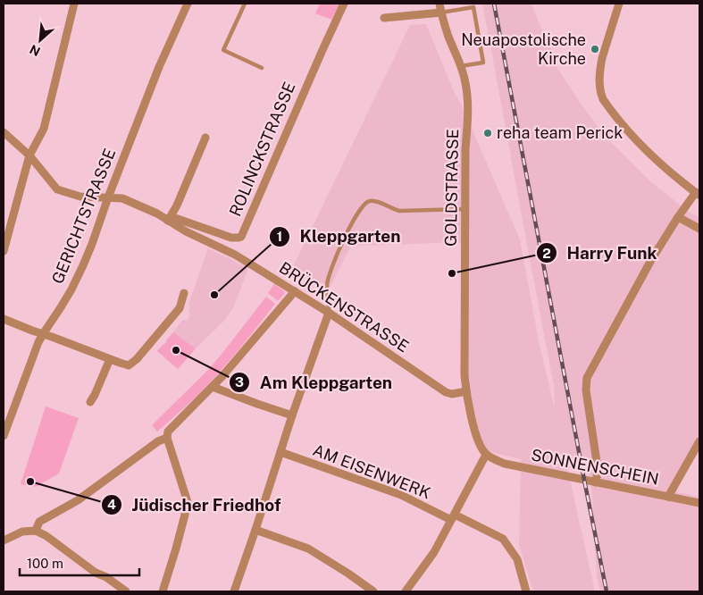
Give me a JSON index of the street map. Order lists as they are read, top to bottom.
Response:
{
  "streets": {
    "street": [
      "ROLINCKSTRASSE",
      "GOLDSTRASSE",
      "GERICHTSTRASSE",
      "BRÜCKENSTRASSE",
      "SONNENSCHEIN",
      "AM EISENWERK"
    ]
  },
  "crossings": [
    ["ROLINCKSTRASSE", "BRÜCKENSTRASSE"],
    ["GOLDSTRASSE", "BRÜCKENSTRASSE"],
    ["GOLDSTRASSE", "SONNENSCHEIN"],
    ["GERICHTSTRASSE", "BRÜCKENSTRASSE"]
  ],
  "places": [
    "Neuapostolische Kirche",
    "reha team Perick",
    "Harry Funk",
    "Kleppgarten",
    "Am Kleppgarten",
    "Jüdischer Friedhof"
  ],
  "scale_bar": "100 m",
  "north": "bottom left"
}
